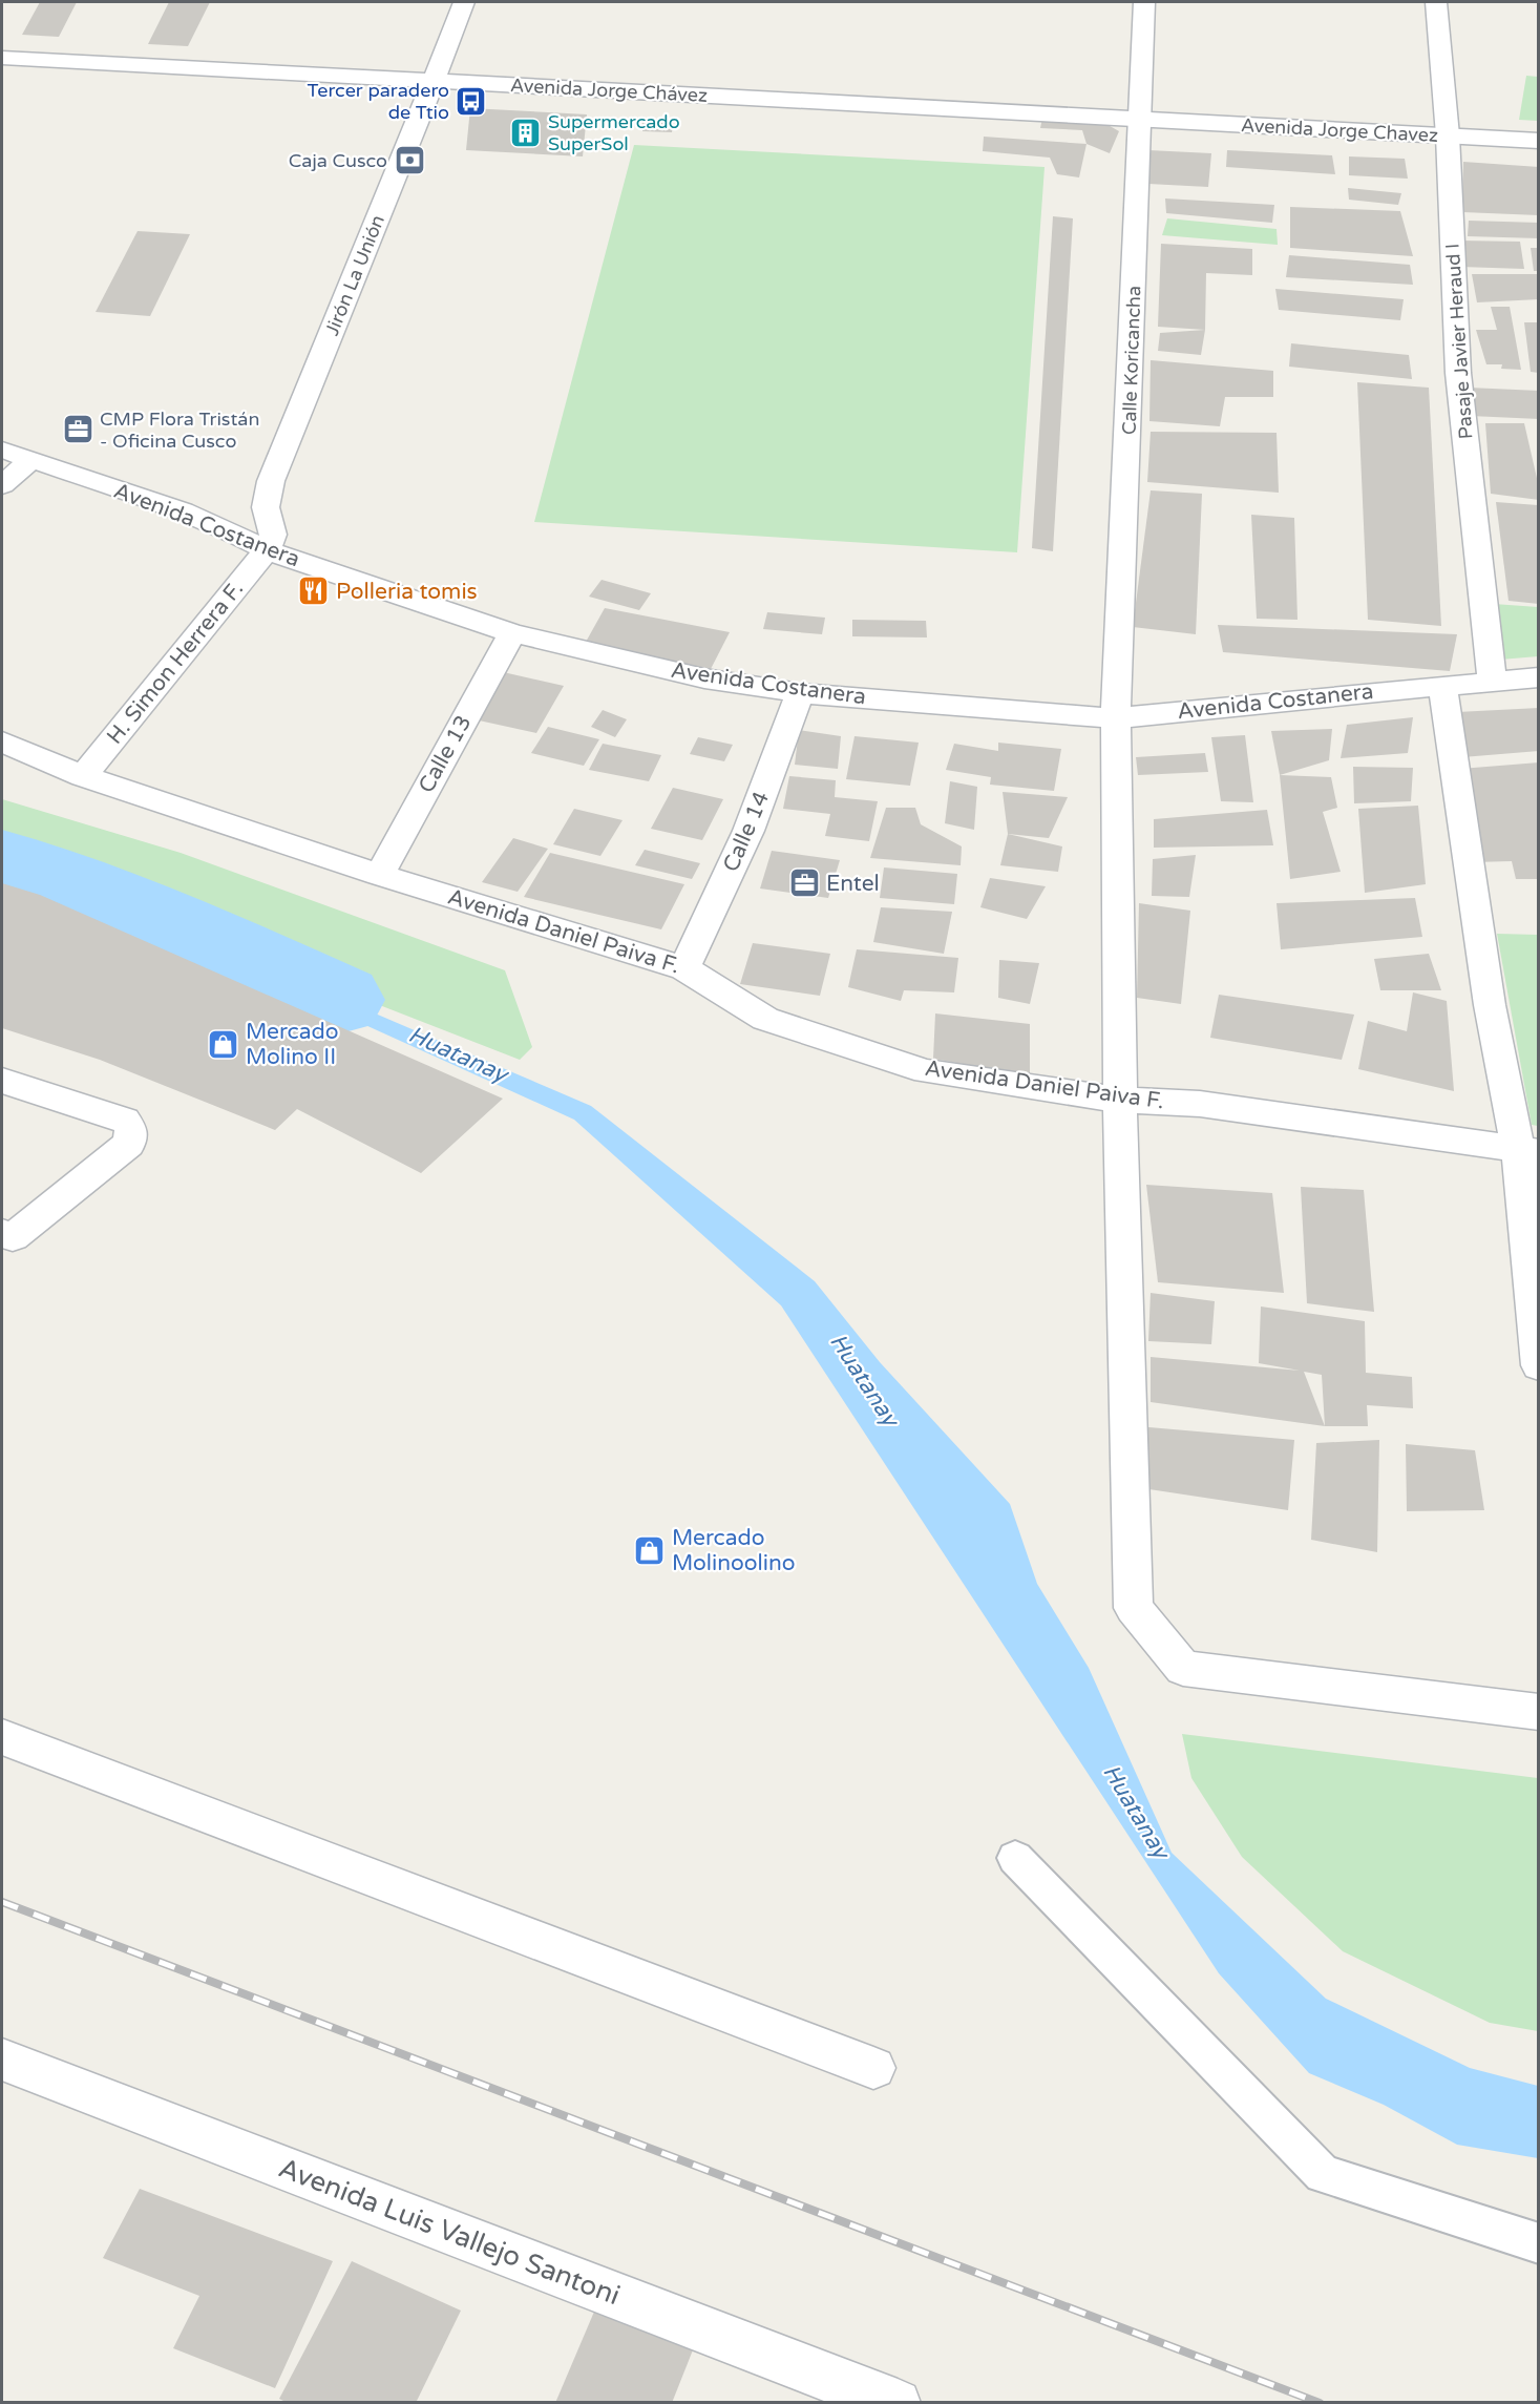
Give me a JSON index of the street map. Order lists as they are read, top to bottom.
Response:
{
  "streets": {
    "street": [
      "Avenida Jorge Chávez",
      "Avenida Jorge Chavez",
      "Jirón La Unión",
      "Pasaje Javier Heraud I",
      "Calle Koricancha",
      "Avenida Costanera",
      "H. Simon Herrera F.",
      "Calle 13",
      "Calle 14",
      "Avenida Daniel Paiva F.",
      "Avenida Luis Vallejo Santoni"
    ]
  },
  "crossings": [
    ["Avenida Jorge Chávez", "Avenida Jorge Chavez"],
    ["Avenida Jorge Chávez", "Jirón La Unión"],
    ["Avenida Jorge Chávez", "Calle Koricancha"],
    ["Avenida Jorge Chavez", "Pasaje Javier Heraud I"],
    ["Avenida Jorge Chavez", "Calle Koricancha"],
    ["Jirón La Unión", "Avenida Costanera"],
    ["Jirón La Unión", "H. Simon Herrera F."],
    ["Pasaje Javier Heraud I", "Avenida Costanera"],
    ["Calle Koricancha", "Avenida Costanera"],
    ["Calle Koricancha", "Avenida Daniel Paiva F."],
    ["Avenida Costanera", "H. Simon Herrera F."],
    ["Avenida Costanera", "Calle 13"],
    ["Avenida Costanera", "Calle 14"],
    ["H. Simon Herrera F.", "Avenida Daniel Paiva F."],
    ["Calle 13", "Avenida Daniel Paiva F."],
    ["Calle 14", "Avenida Daniel Paiva F."]
  ],
  "water": ["Huatanay"],
  "places": {
    "bus stop": ["Tercer paradero de Ttio"],
    "building": ["Supermercado SuperSol"],
    "bank": ["Caja Cusco"],
    "office": ["CMP Flora Tristán - Oficina Cusco", "Entel"],
    "restaurant": ["Polleria tomis"],
    "shop": ["Mercado Molino II", "Mercado Molinoolino"]
  }
}
